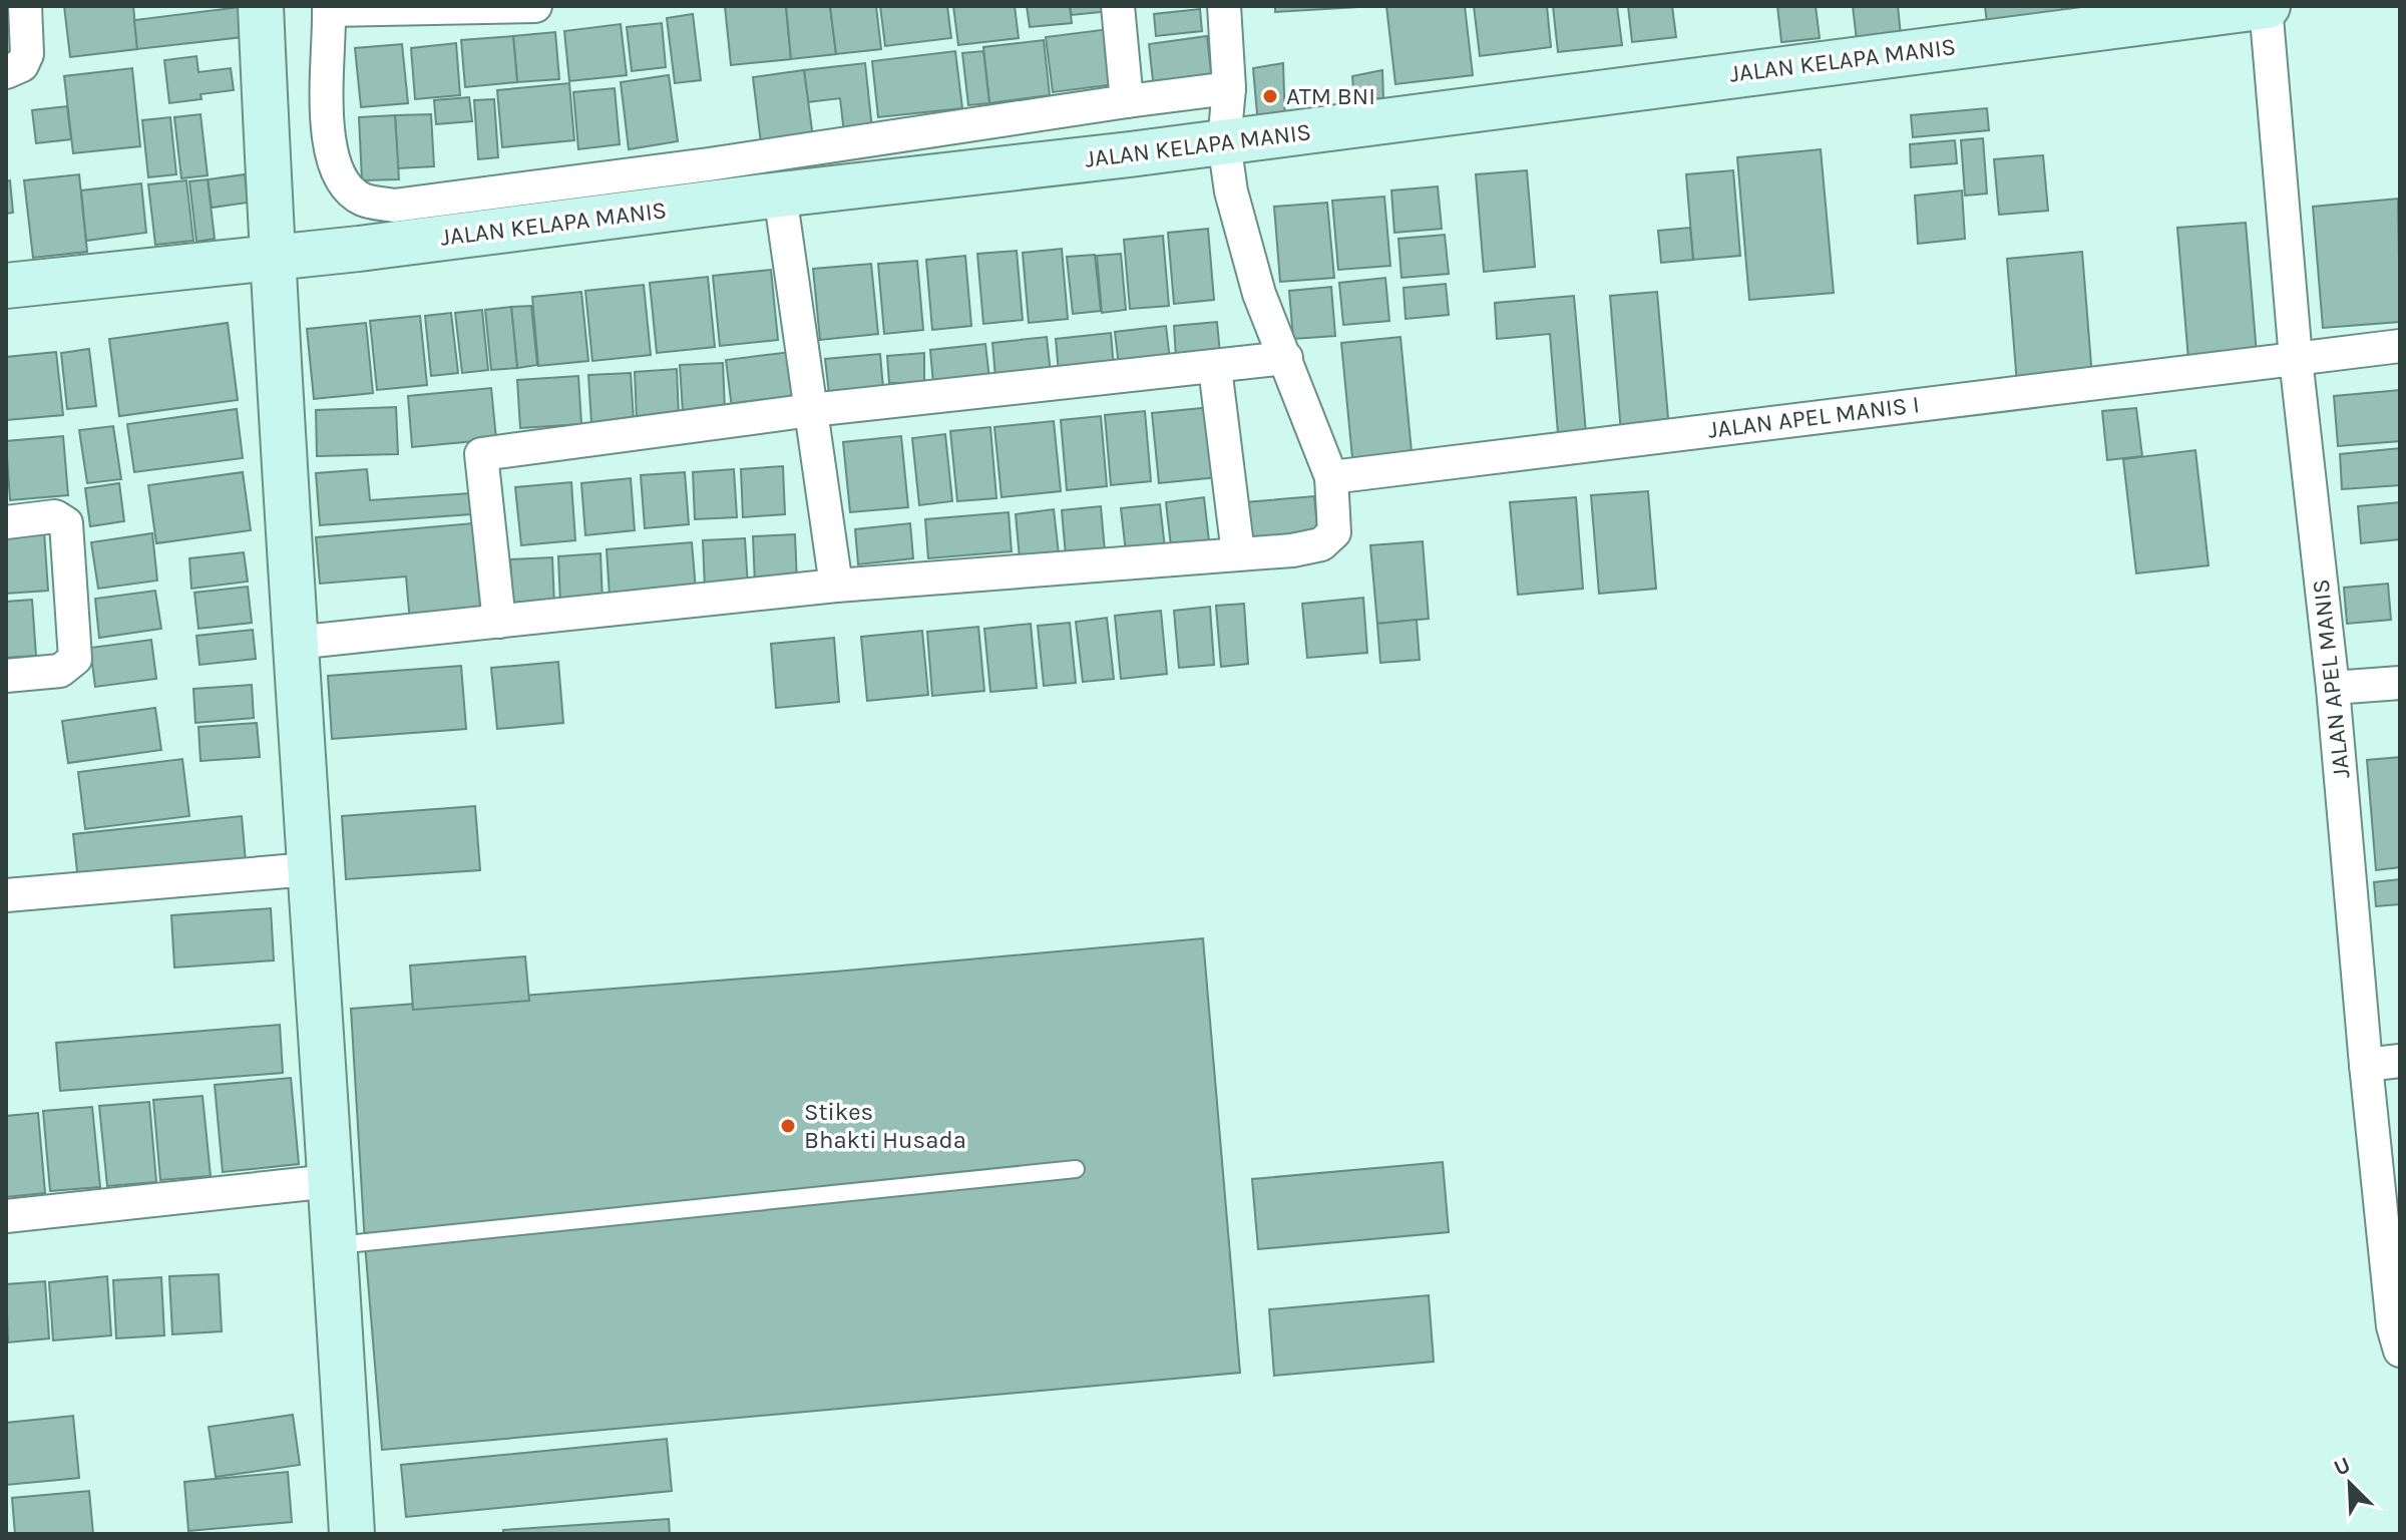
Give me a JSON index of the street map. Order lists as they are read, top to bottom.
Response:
{
  "streets": {
    "street": ["JALAN KELAPA MANIS", "JALAN APEL MANIS I", "JALAN APEL MANIS"]
  },
  "crossings": [
    ["JALAN KELAPA MANIS", "JALAN APEL MANIS"],
    ["JALAN APEL MANIS I", "JALAN APEL MANIS"]
  ],
  "places": ["ATM BNI", "Stikes Bhakti Husada"],
  "north": "top left"
}
